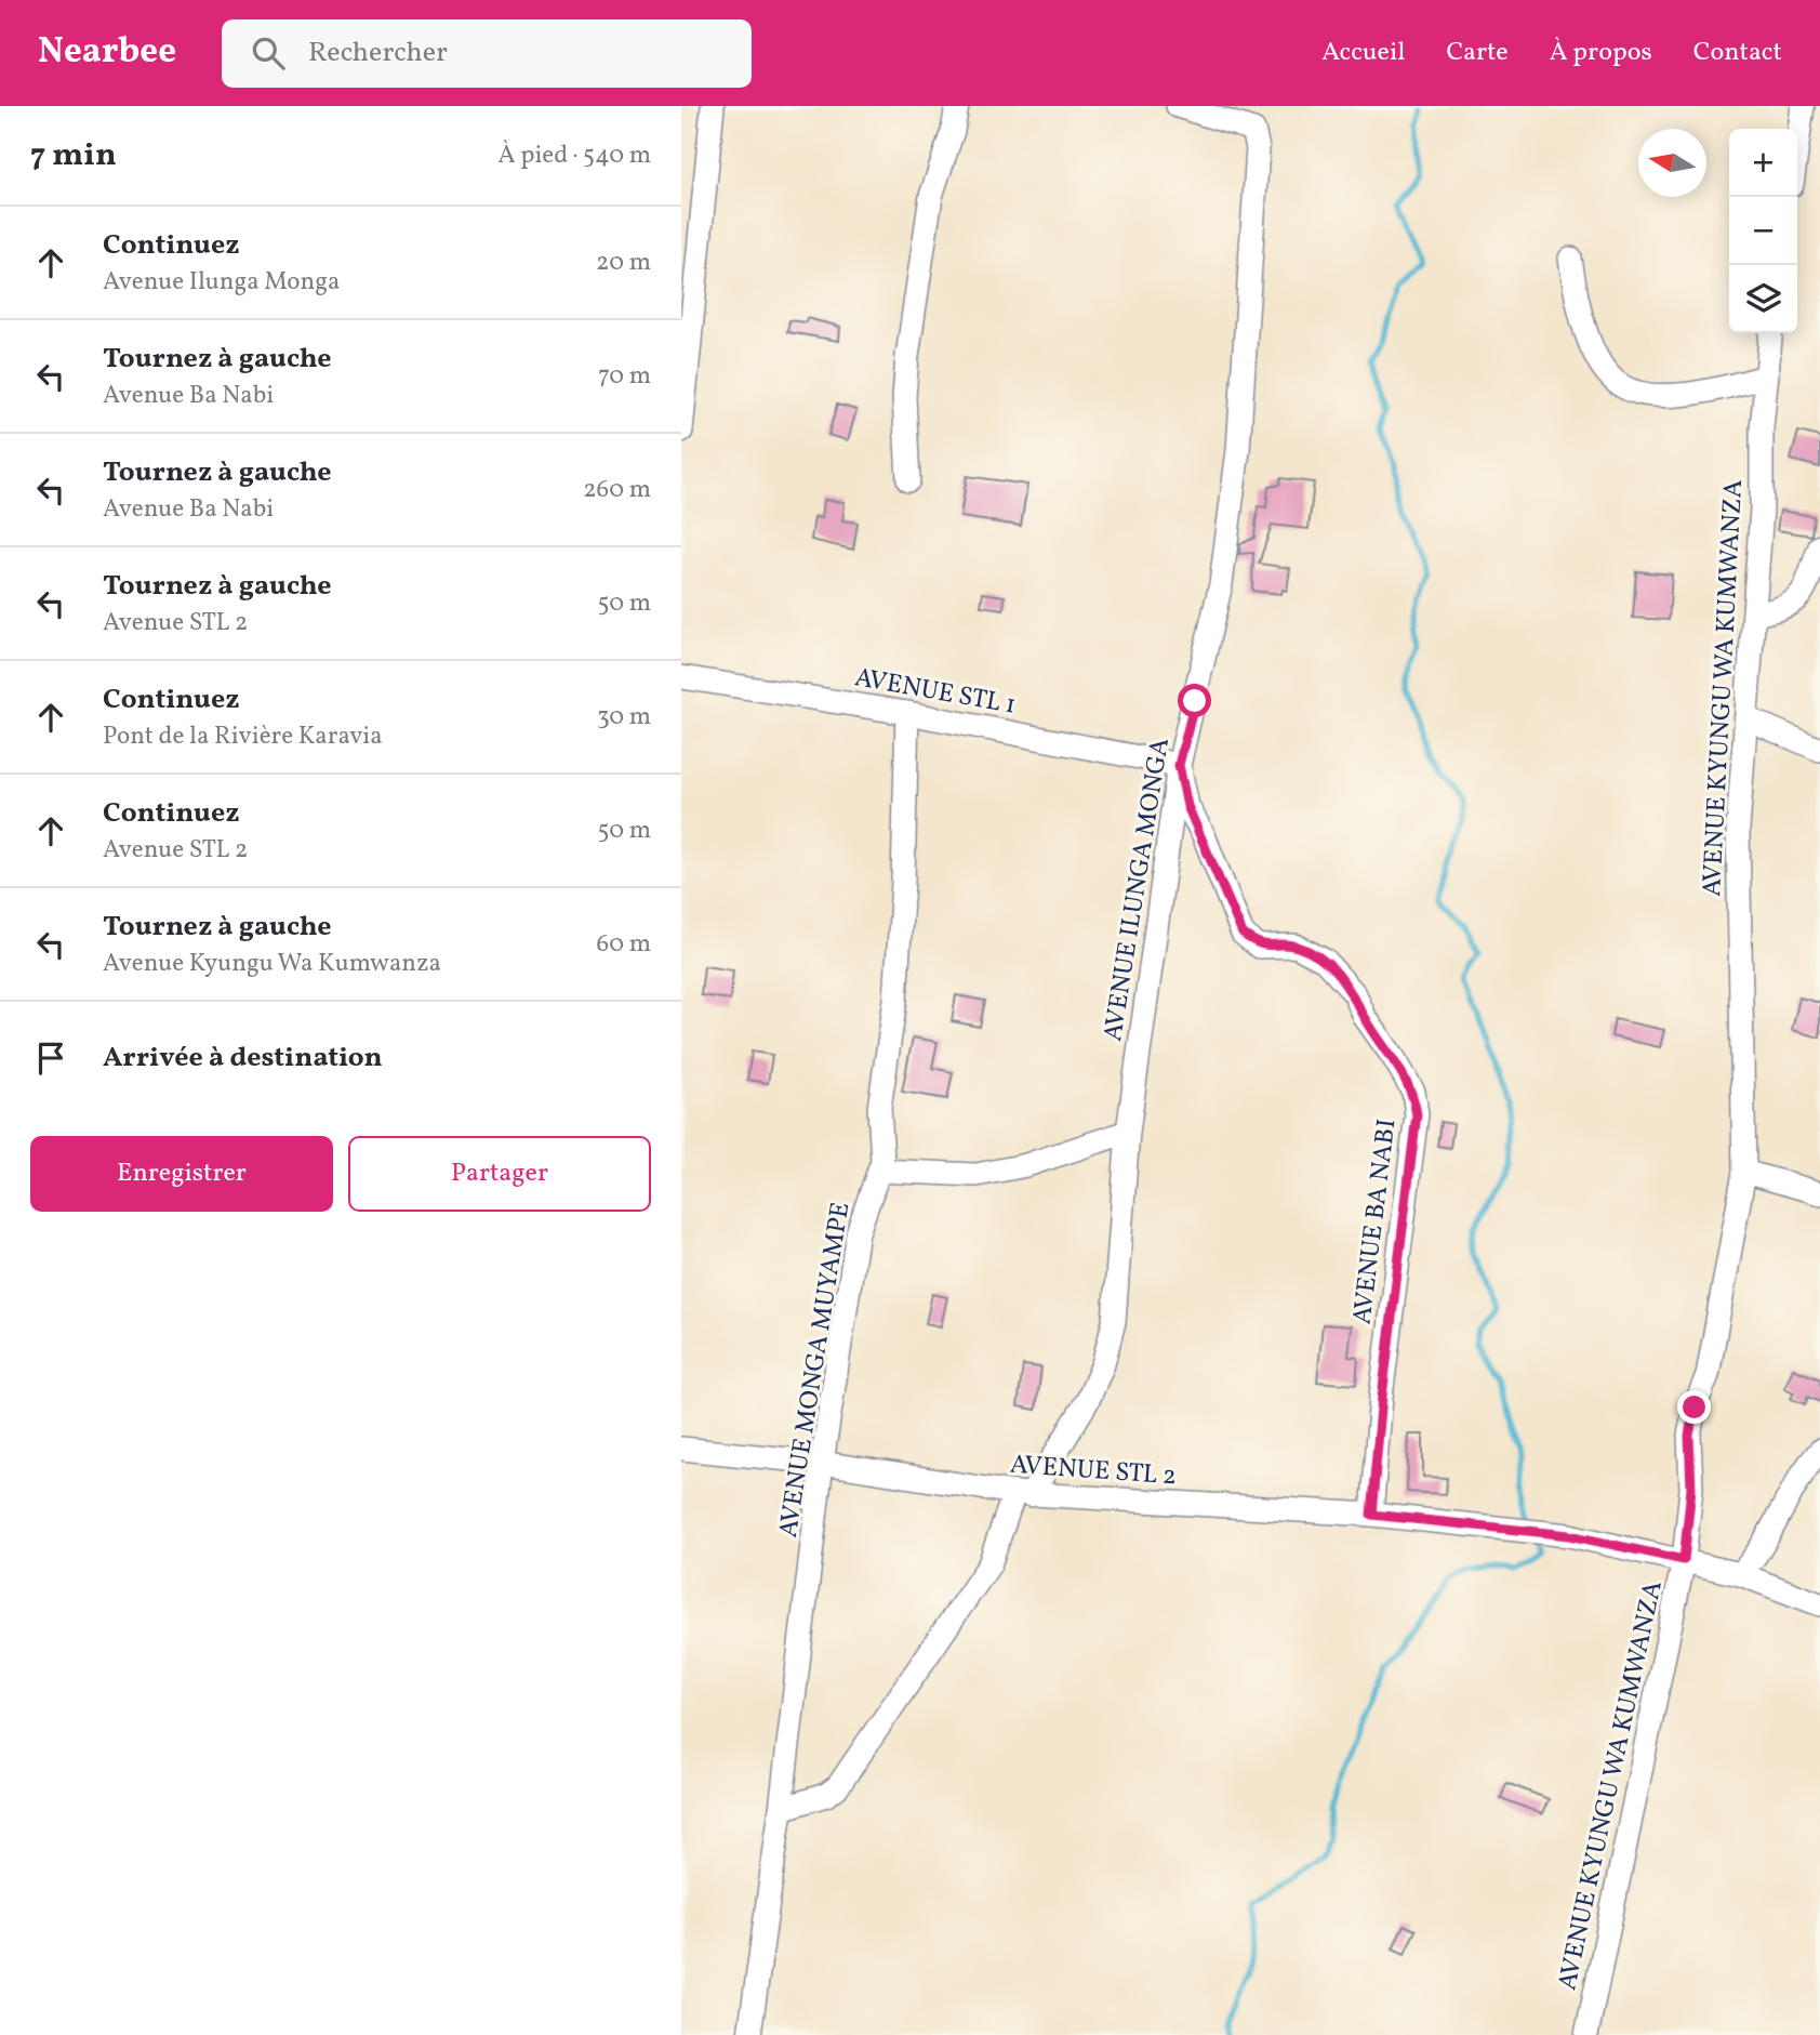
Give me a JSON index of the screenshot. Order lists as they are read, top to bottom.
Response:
{
  "streets": {
    "street": [
      "AVENUE KYUNGU WA KUMWANZA",
      "AVENUE STL 1",
      "AVENUE ILUNGA MONGA",
      "AVENUE BA NABI",
      "AVENUE MONGA MUYAMPE",
      "AVENUE STL 2"
    ]
  },
  "crossings": [
    ["AVENUE KYUNGU WA KUMWANZA", "AVENUE STL 2"],
    ["AVENUE STL 1", "AVENUE ILUNGA MONGA"],
    ["AVENUE STL 1", "AVENUE BA NABI"],
    ["AVENUE STL 1", "AVENUE MONGA MUYAMPE"],
    ["AVENUE ILUNGA MONGA", "AVENUE BA NABI"],
    ["AVENUE ILUNGA MONGA", "AVENUE MONGA MUYAMPE"],
    ["AVENUE ILUNGA MONGA", "AVENUE STL 2"],
    ["AVENUE BA NABI", "AVENUE STL 2"],
    ["AVENUE MONGA MUYAMPE", "AVENUE STL 2"]
  ],
  "north": "left",
  "page": {
    "header": "Nearbee",
    "search": "Rechercher",
    "nav": [
      "Accueil",
      "Carte",
      "À propos",
      "Contact"
    ],
    "heading": ["7 min", "À pied · 540 m"],
    "map_buttons": ["+", "−"],
    "list": [
      ["Continuez", "Avenue Ilunga Monga", "20 m"],
      ["Tournez à gauche", "Avenue Ba Nabi", "70 m"],
      ["Tournez à gauche", "Avenue Ba Nabi", "260 m"],
      ["Tournez à gauche", "Avenue STL 2", "50 m"],
      ["Continuez", "Pont de la Rivière Karavia", "30 m"],
      ["Continuez", "Avenue STL 2", "50 m"],
      ["Tournez à gauche", "Avenue Kyungu Wa Kumwanza", "60 m"],
      "Arrivée à destination"
    ],
    "buttons": ["Enregistrer", "Partager"]
  }
}
